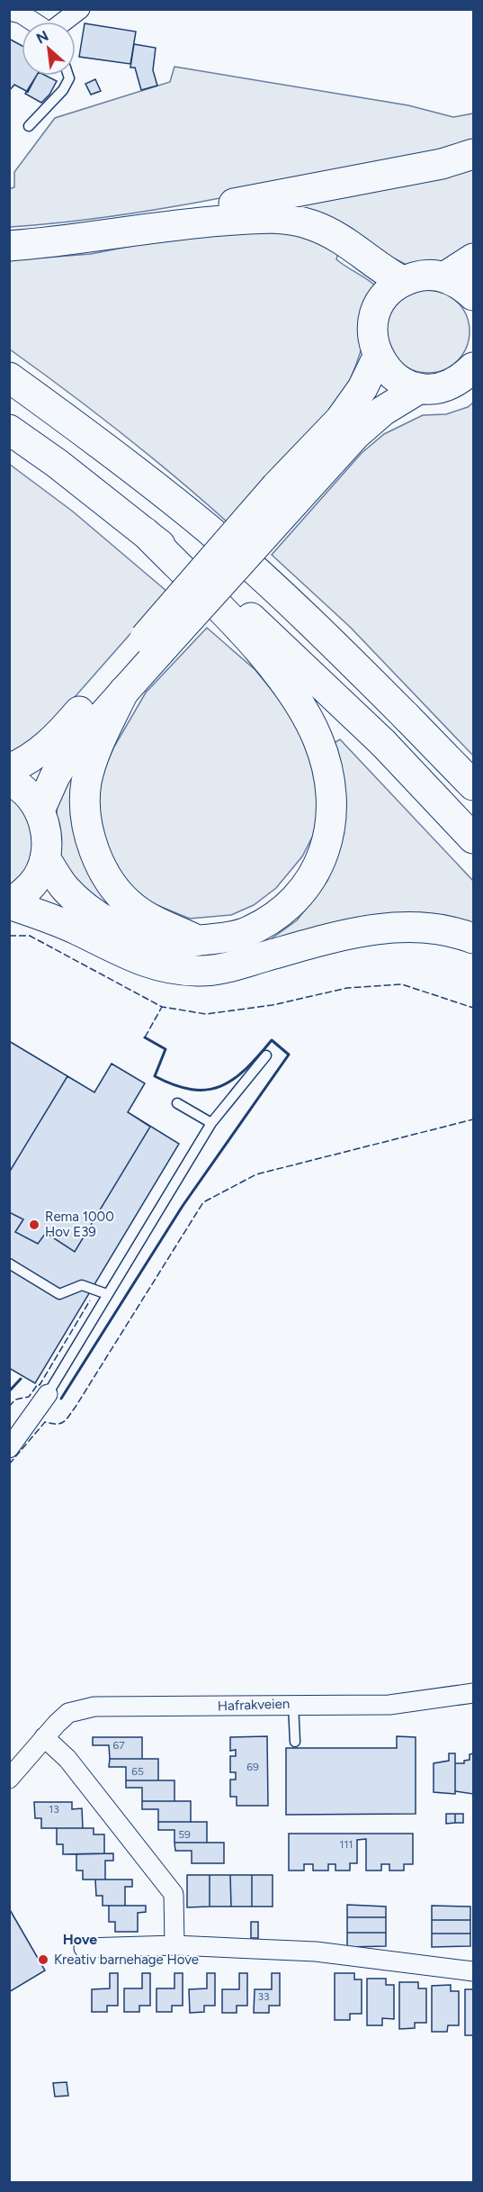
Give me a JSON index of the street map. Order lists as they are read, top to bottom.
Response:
{
  "streets": {
    "street": ["Hafrakveien"]
  },
  "districts": ["Hove"],
  "places": ["Rema 1000 Hov E39", "Kreativ barnehage Hove"],
  "house_numbers": [
    "67",
    "69",
    "65",
    "13",
    "59",
    "111",
    "33"
  ],
  "north": "top left"
}
